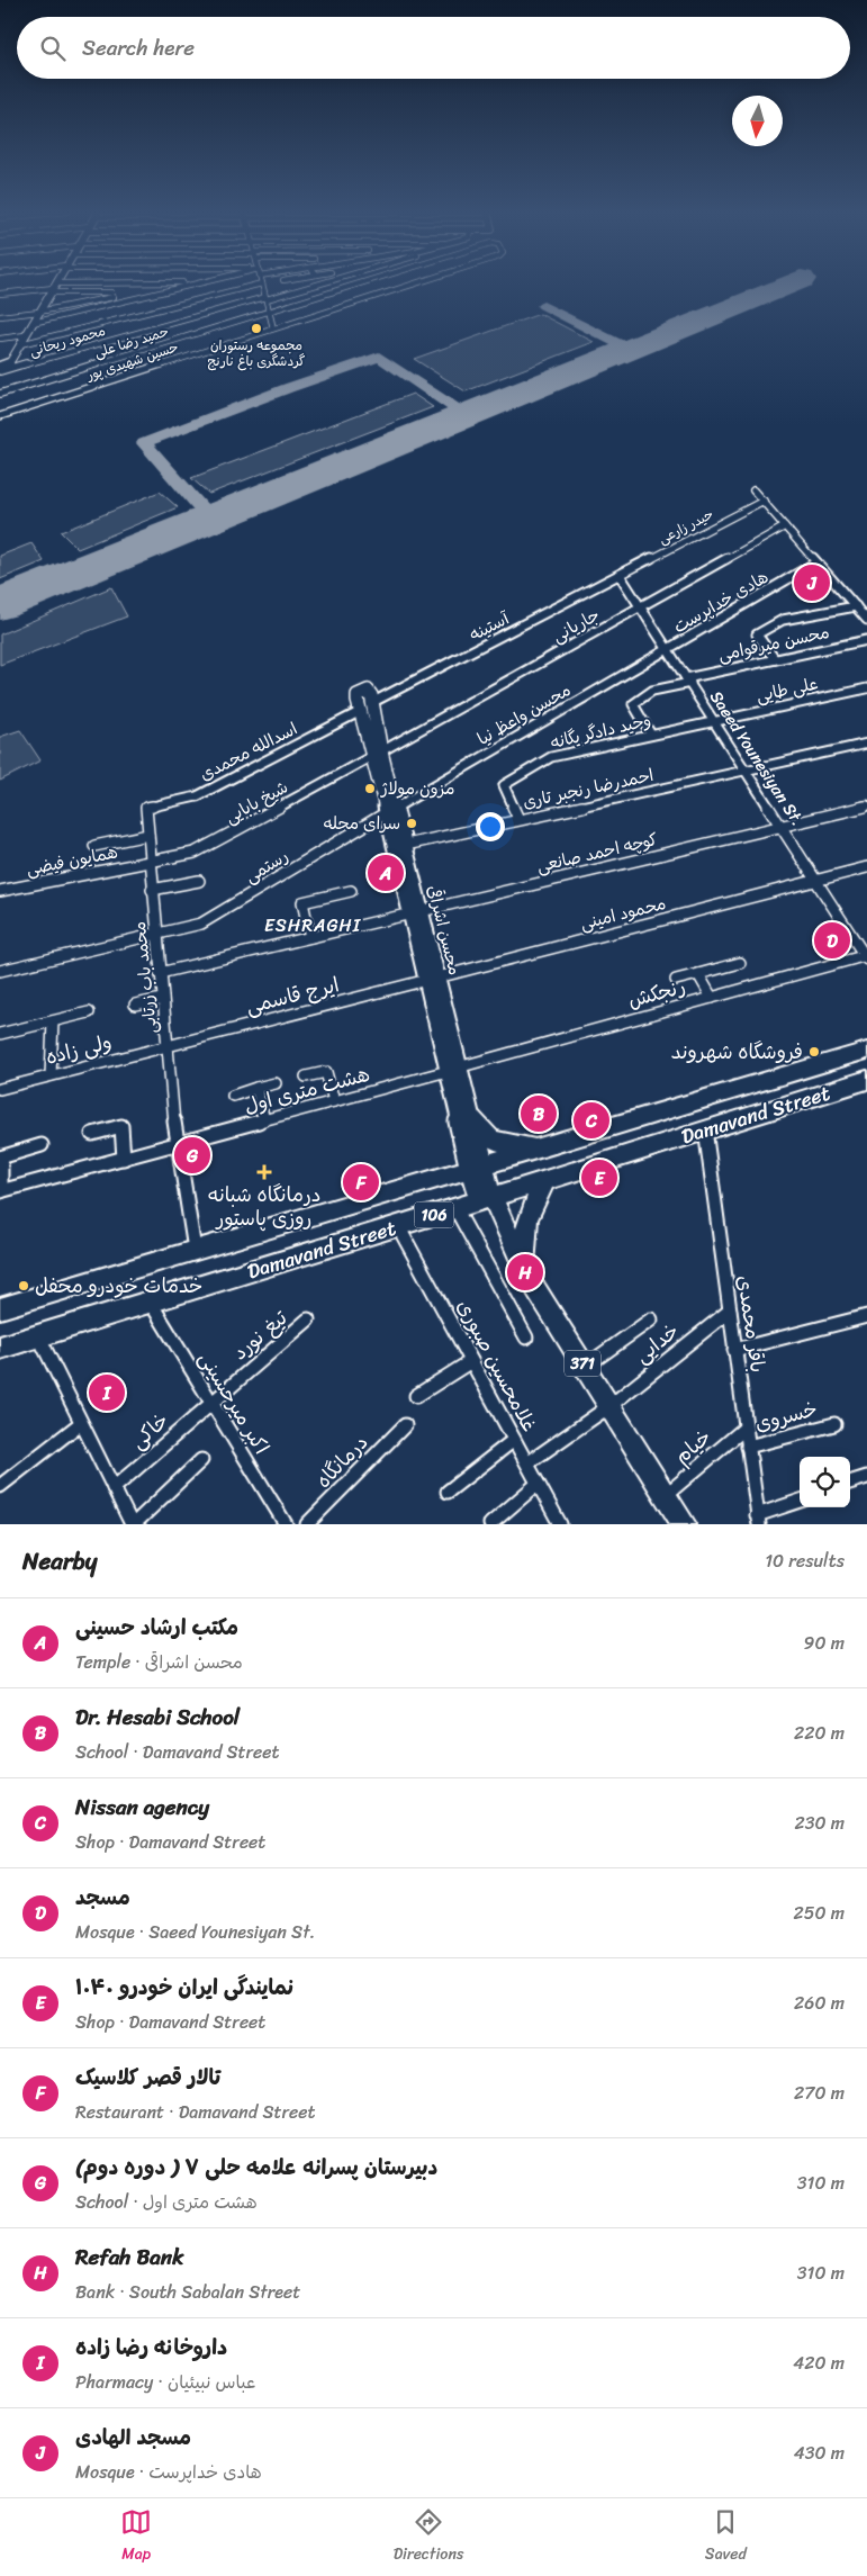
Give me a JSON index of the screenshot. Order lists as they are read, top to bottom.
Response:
{
  "streets": {
    "main road": [
      "محسن اشراقی",
      "Damavand Street",
      "106",
      "371"
    ],
    "street": [
      "محمود ریحانی",
      "حمید رضا علی",
      "حسین شهیدی پور",
      "حیدر زارعی",
      "هادی خداپرست",
      "جاریانی",
      "آستینه",
      "محسن میرقوامی",
      "علی طایی",
      "محسن واعظ نیا",
      "وحید دادگر یگانه",
      "اسدالله محمدی",
      "Saeed Younesiyan St.",
      "احمدرضا رنجبر تاری",
      "شیخ بابایی",
      "کوچه احمد صانعی",
      "همایون فیضی",
      "رستمی",
      "محمود امینی",
      "محمد باب زرتابی",
      "رنجکش",
      "ایرج قاسمی",
      "ولی زاده",
      "هشت متری اول",
      "باقر محمدی",
      "تیغ نورد",
      "خدایی",
      "غلامحسین صبوری",
      "اکبر میرحسینی",
      "خسروی",
      "خاکی",
      "خیام",
      "درمانگاه"
    ]
  },
  "crossings": [
    ["حیدر زارعی", "آستینه"],
    ["حیدر زارعی", "Saeed Younesiyan St."],
    ["هادی خداپرست", "محسن واعظ نیا"],
    ["هادی خداپرست", "Saeed Younesiyan St."],
    ["جاریانی", "Saeed Younesiyan St."],
    ["جاریانی", "شیخ بابایی"],
    ["جاریانی", "محسن اشراقی"],
    ["آستینه", "اسدالله محمدی"],
    ["آستینه", "Saeed Younesiyan St."],
    ["آستینه", "محسن اشراقی"],
    ["محسن میرقوامی", "وحید دادگر یگانه"],
    ["محسن میرقوامی", "Saeed Younesiyan St."],
    ["علی طایی", "وحید دادگر یگانه"],
    ["علی طایی", "Saeed Younesiyan St."],
    ["محسن واعظ نیا", "Saeed Younesiyan St."],
    ["محسن واعظ نیا", "رستمی"],
    ["محسن واعظ نیا", "محسن اشراقی"],
    ["وحید دادگر یگانه", "Saeed Younesiyan St."],
    ["وحید دادگر یگانه", "احمدرضا رنجبر تاری"],
    ["اسدالله محمدی", "محسن اشراقی"],
    ["اسدالله محمدی", "محمد باب زرتابی"],
    ["Saeed Younesiyan St.", "احمدرضا رنجبر تاری"],
    ["Saeed Younesiyan St.", "کوچه احمد صانعی"],
    ["Saeed Younesiyan St.", "محمود امینی"],
    ["Saeed Younesiyan St.", "رنجکش"],
    ["احمدرضا رنجبر تاری", "محسن اشراقی"],
    ["شیخ بابایی", "همایون فیضی"],
    ["شیخ بابایی", "محسن اشراقی"],
    ["شیخ بابایی", "محمد باب زرتابی"],
    ["کوچه احمد صانعی", "محسن اشراقی"],
    ["کوچه احمد صانعی", "محمد باب زرتابی"],
    ["همایون فیضی", "محمد باب زرتابی"],
    ["رستمی", "محسن اشراقی"],
    ["رستمی", "محمد باب زرتابی"],
    ["محمود امینی", "محسن اشراقی"],
    ["محمود امینی", "ایرج قاسمی"],
    ["محسن اشراقی", "رنجکش"],
    ["محسن اشراقی", "ایرج قاسمی"],
    ["محسن اشراقی", "هشت متری اول"],
    ["محسن اشراقی", "Damavand Street"],
    ["محمد باب زرتابی", "ایرج قاسمی"],
    ["محمد باب زرتابی", "ولی زاده"],
    ["محمد باب زرتابی", "هشت متری اول"],
    ["محمد باب زرتابی", "Damavand Street"],
    ["رنجکش", "هشت متری اول"],
    ["ایرج قاسمی", "ولی زاده"],
    ["Damavand Street", "باقر محمدی"],
    ["Damavand Street", "371"],
    ["Damavand Street", "غلامحسین صبوری"],
    ["Damavand Street", "اکبر میرحسینی"],
    ["باقر محمدی", "خدایی"],
    ["باقر محمدی", "خسروی"],
    ["باقر محمدی", "خیام"],
    ["تیغ نورد", "اکبر میرحسینی"],
    ["تیغ نورد", "خاکی"],
    ["خدایی", "371"],
    ["خدایی", "غلامحسین صبوری"],
    ["371", "خیام"],
    ["اکبر میرحسینی", "خاکی"]
  ],
  "districts": ["ESHRAGHI"],
  "places": {
    "other": [
      "مجموعه رستوران گردشگری باغ نارنج",
      "مزون مولاژ",
      "سرای محله",
      "فروشگاه شهروند",
      "خدمات خودرو محفل"
    ],
    "health": ["درمانگاه شبانه روزی پاستور"]
  },
  "north": "bottom",
  "page": {
    "search": "Search here",
    "pins": [
      "J",
      "A",
      "D",
      "B",
      "C",
      "G",
      "E",
      "F",
      "H",
      "I"
    ],
    "heading": ["Nearby", "10 results"],
    "list": [
      {
        "mark": "A",
        "name": "مکتب ارشاد حسینی",
        "note": "Temple · محسن اشراقی",
        "value": "90 m"
      },
      {
        "mark": "B",
        "name": "Dr. Hesabi School",
        "note": "School · Damavand Street",
        "value": "220 m"
      },
      {
        "mark": "C",
        "name": "Nissan agency",
        "note": "Shop · Damavand Street",
        "value": "230 m"
      },
      {
        "mark": "D",
        "name": "مسجد",
        "note": "Mosque · Saeed Younesiyan St.",
        "value": "250 m"
      },
      {
        "mark": "E",
        "name": "نمایندگی ایران خودرو ۱۰۴۰",
        "note": "Shop · Damavand Street",
        "value": "260 m"
      },
      {
        "mark": "F",
        "name": "تالار قصر کلاسیک",
        "note": "Restaurant · Damavand Street",
        "value": "270 m"
      },
      {
        "mark": "G",
        "name": "دبیرستان پسرانه علامه حلی ۷ ( دوره دوم)",
        "note": "School · هشت متری اول",
        "value": "310 m"
      },
      {
        "mark": "H",
        "name": "Refah Bank",
        "note": "Bank · South Sabalan Street",
        "value": "310 m"
      },
      {
        "mark": "I",
        "name": "داروخانه رضا زاده",
        "note": "Pharmacy · عباس نبیئیان",
        "value": "420 m"
      },
      {
        "mark": "J",
        "name": "مسجد الهادی",
        "note": "Mosque · هادی خداپرست",
        "value": "430 m"
      }
    ],
    "nav": ["Map", "Directions", "Saved"]
  }
}
